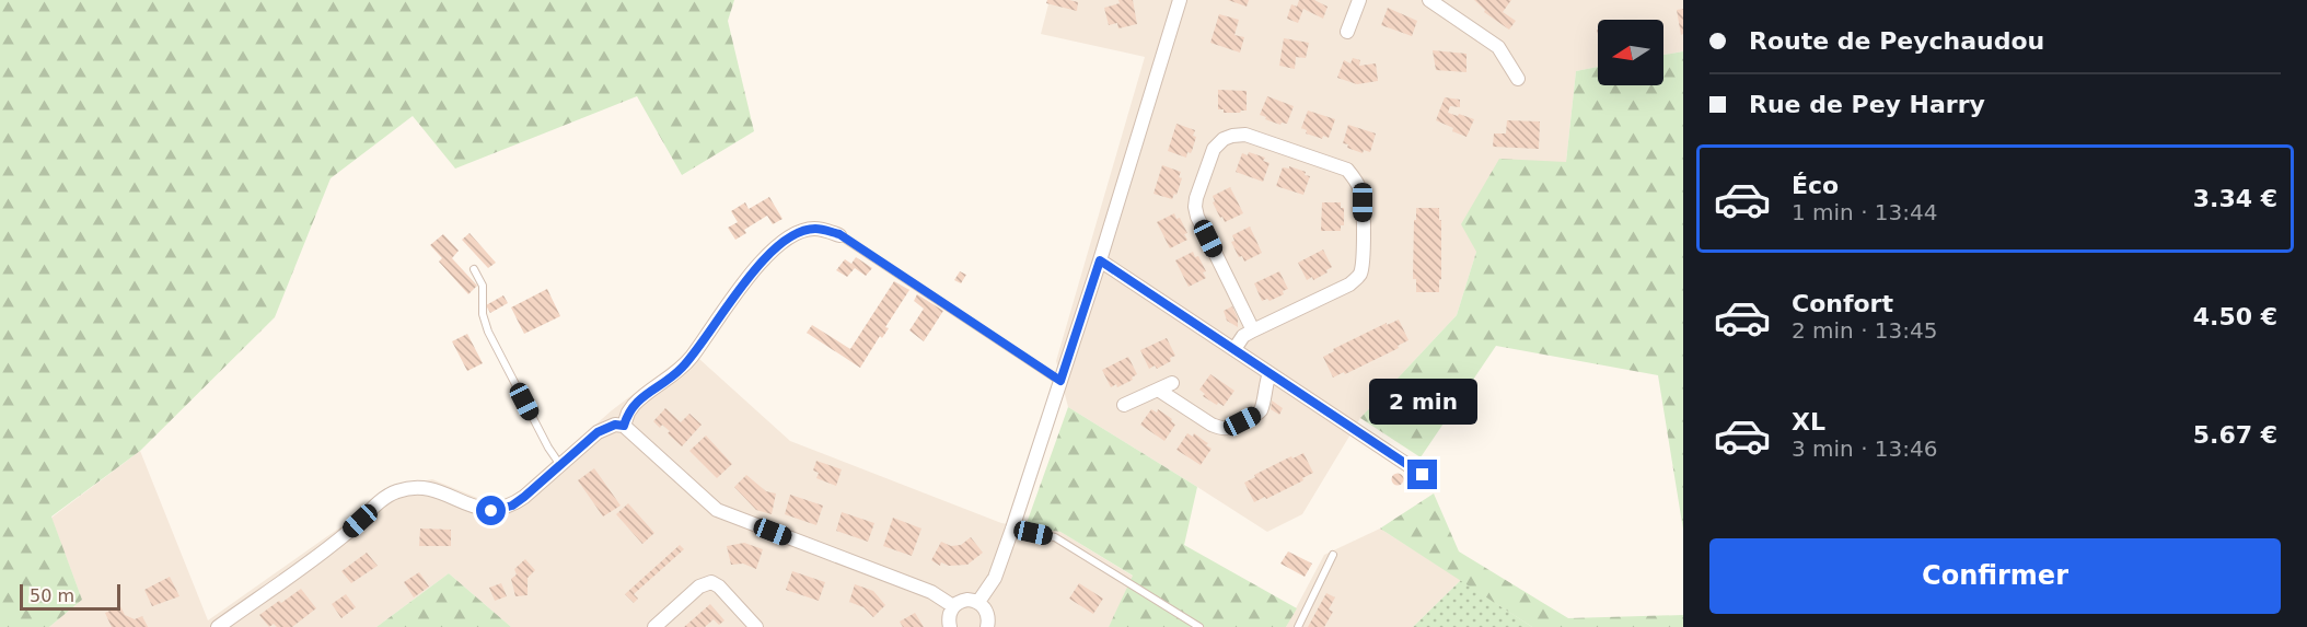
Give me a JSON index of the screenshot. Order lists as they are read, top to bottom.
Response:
{
  "scale_bar": "50 m",
  "north": "left",
  "page": {
    "banner": ["Route de Peychaudou", "Rue de Pey Harry"],
    "list": [
      {
        "name": "Éco",
        "note": "1 min · 13:44",
        "value": "3.34 €"
      },
      {
        "name": "Confort",
        "note": "2 min · 13:45",
        "value": "4.50 €"
      },
      {
        "name": "XL",
        "note": "3 min · 13:46",
        "value": "5.67 €"
      }
    ],
    "bubble": "2 min",
    "buttons": "Confirmer",
    "scale": "50 m"
  }
}
